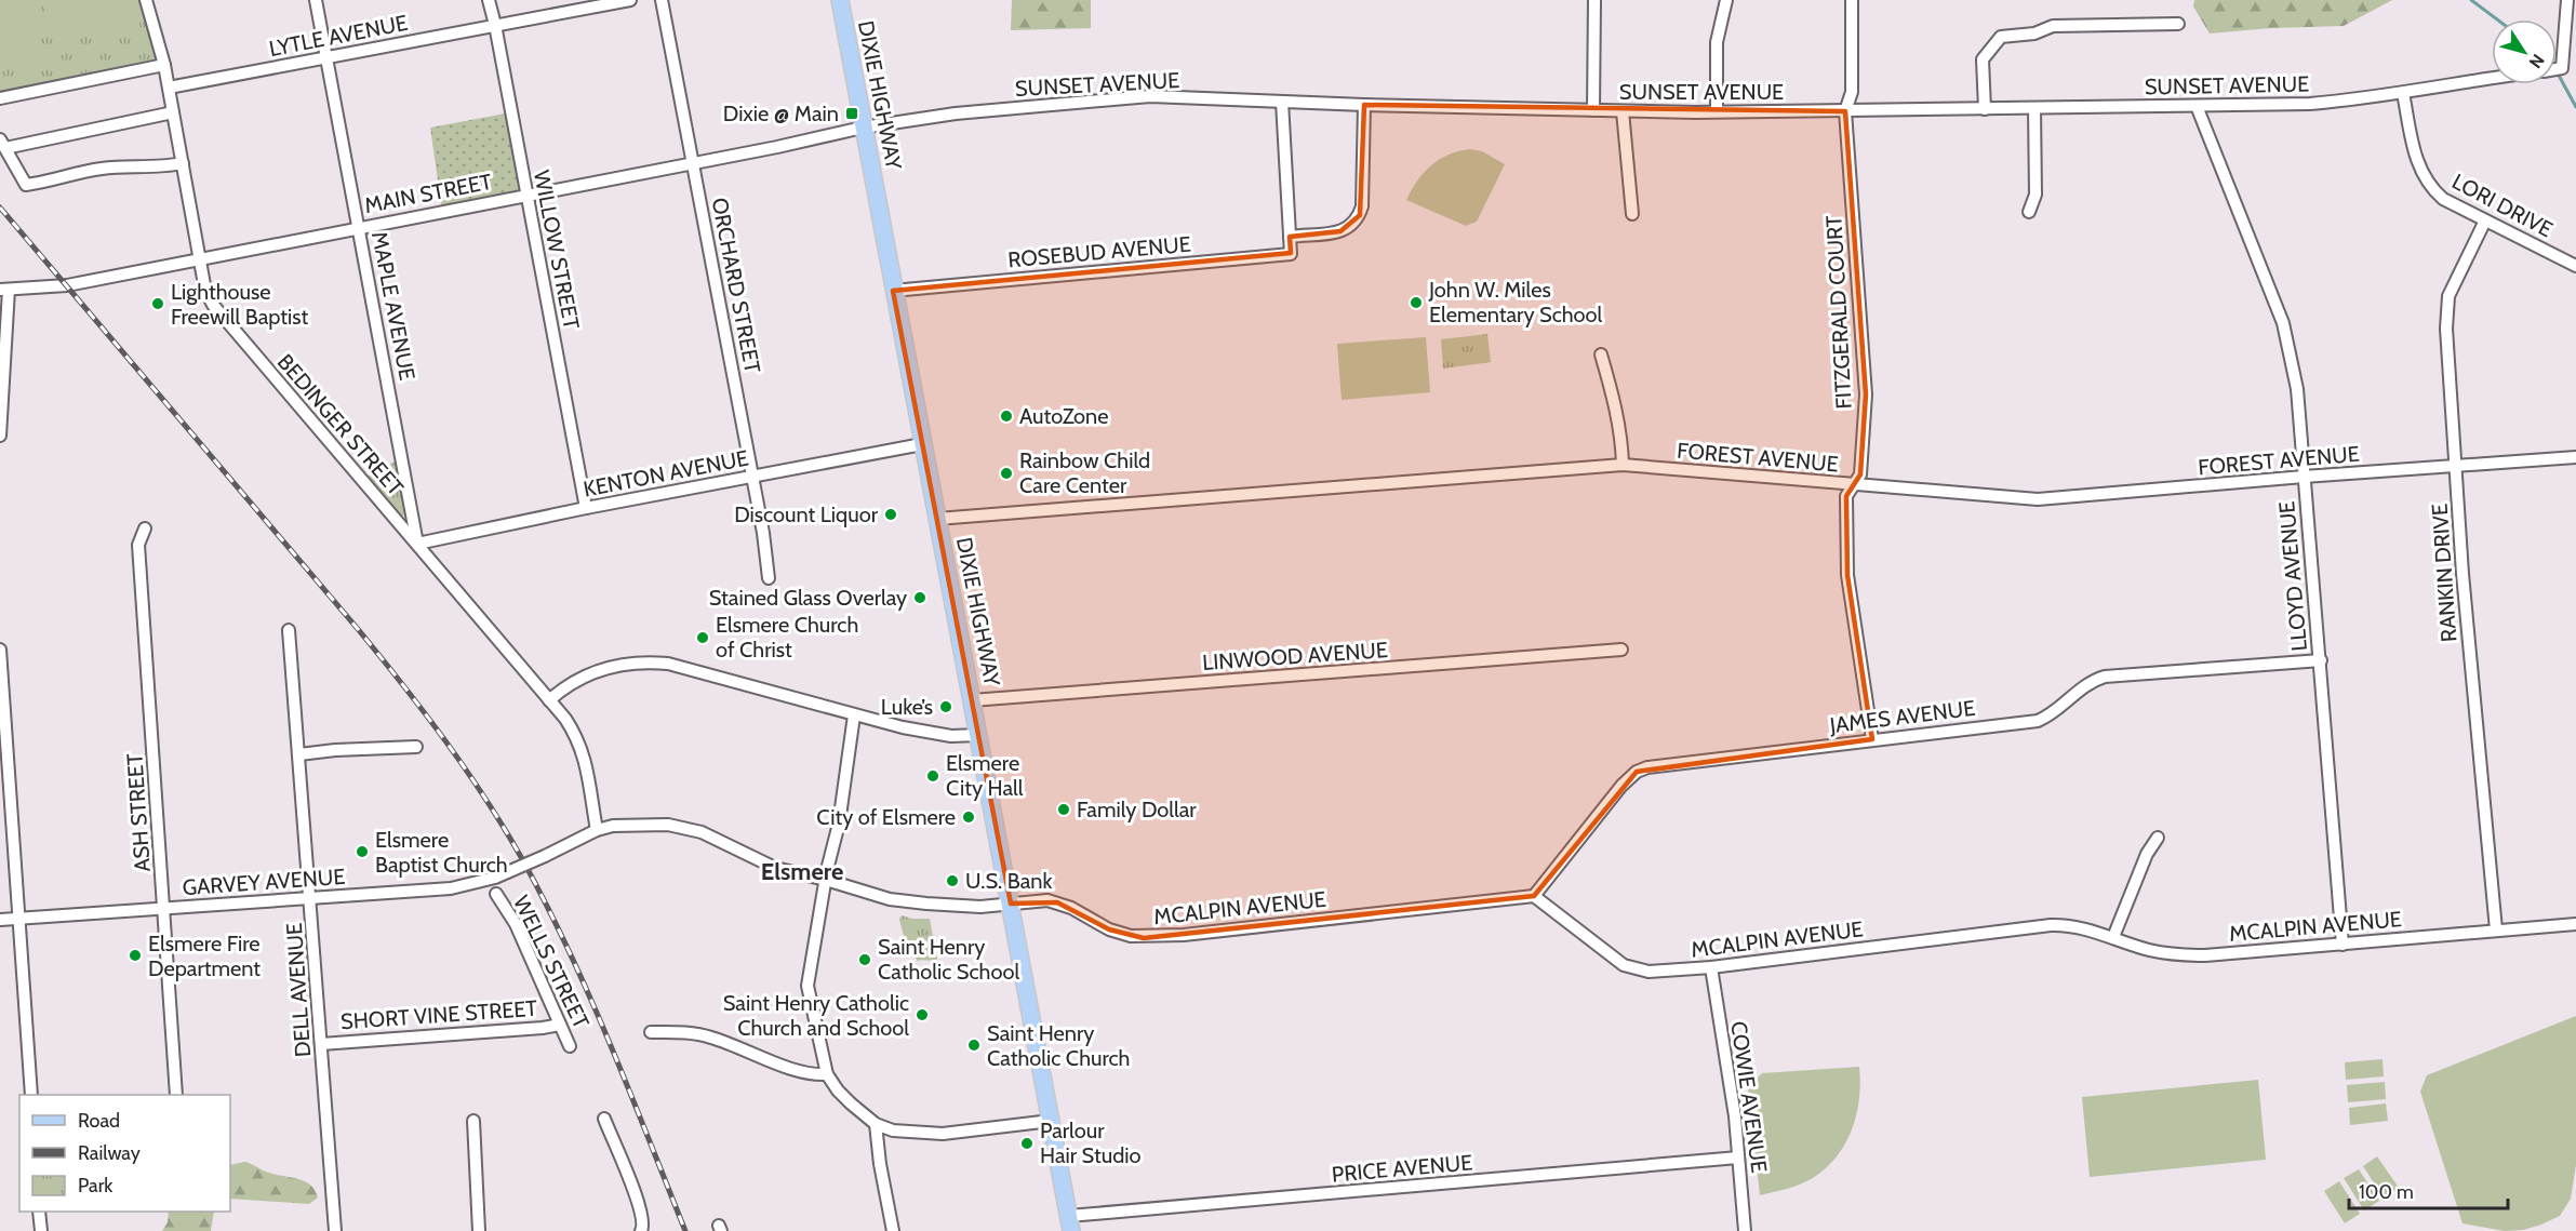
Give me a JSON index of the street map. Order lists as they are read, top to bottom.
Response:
{
  "streets": {
    "main road": ["DIXIE HIGHWAY"],
    "street": [
      "LYTLE AVENUE",
      "SUNSET AVENUE",
      "MAIN STREET",
      "LORI DRIVE",
      "WILLOW STREET",
      "ROSEBUD AVENUE",
      "ORCHARD STREET",
      "MAPLE AVENUE",
      "FITZGERALD COURT",
      "BEDINGER STREET",
      "FOREST AVENUE",
      "KENTON AVENUE",
      "RANKIN DRIVE",
      "LLOYD AVENUE",
      "LINWOOD AVENUE",
      "JAMES AVENUE",
      "ASH STREET",
      "GARVEY AVENUE",
      "MCALPIN AVENUE",
      "WELLS STREET",
      "DELL AVENUE",
      "SHORT VINE STREET",
      "COWIE AVENUE",
      "PRICE AVENUE"
    ]
  },
  "crossings": [
    ["LYTLE AVENUE", "WILLOW STREET"],
    ["LYTLE AVENUE", "MAPLE AVENUE"],
    ["LYTLE AVENUE", "BEDINGER STREET"],
    ["SUNSET AVENUE", "DIXIE HIGHWAY"],
    ["SUNSET AVENUE", "MAIN STREET"],
    ["SUNSET AVENUE", "LORI DRIVE"],
    ["SUNSET AVENUE", "FITZGERALD COURT"],
    ["SUNSET AVENUE", "LLOYD AVENUE"],
    ["DIXIE HIGHWAY", "MAIN STREET"],
    ["DIXIE HIGHWAY", "ROSEBUD AVENUE"],
    ["DIXIE HIGHWAY", "FOREST AVENUE"],
    ["DIXIE HIGHWAY", "KENTON AVENUE"],
    ["DIXIE HIGHWAY", "LINWOOD AVENUE"],
    ["DIXIE HIGHWAY", "GARVEY AVENUE"],
    ["DIXIE HIGHWAY", "MCALPIN AVENUE"],
    ["DIXIE HIGHWAY", "PRICE AVENUE"],
    ["MAIN STREET", "WILLOW STREET"],
    ["MAIN STREET", "ORCHARD STREET"],
    ["MAIN STREET", "MAPLE AVENUE"],
    ["MAIN STREET", "BEDINGER STREET"],
    ["LORI DRIVE", "RANKIN DRIVE"],
    ["WILLOW STREET", "KENTON AVENUE"],
    ["ORCHARD STREET", "KENTON AVENUE"],
    ["MAPLE AVENUE", "BEDINGER STREET"],
    ["MAPLE AVENUE", "KENTON AVENUE"],
    ["FITZGERALD COURT", "FOREST AVENUE"],
    ["FITZGERALD COURT", "JAMES AVENUE"],
    ["BEDINGER STREET", "KENTON AVENUE"],
    ["BEDINGER STREET", "GARVEY AVENUE"],
    ["FOREST AVENUE", "RANKIN DRIVE"],
    ["FOREST AVENUE", "LLOYD AVENUE"],
    ["RANKIN DRIVE", "MCALPIN AVENUE"],
    ["LLOYD AVENUE", "JAMES AVENUE"],
    ["LLOYD AVENUE", "MCALPIN AVENUE"],
    ["JAMES AVENUE", "MCALPIN AVENUE"],
    ["ASH STREET", "GARVEY AVENUE"],
    ["GARVEY AVENUE", "MCALPIN AVENUE"],
    ["GARVEY AVENUE", "DELL AVENUE"],
    ["MCALPIN AVENUE", "COWIE AVENUE"],
    ["WELLS STREET", "SHORT VINE STREET"],
    ["DELL AVENUE", "SHORT VINE STREET"],
    ["COWIE AVENUE", "PRICE AVENUE"]
  ],
  "districts": ["Elsmere"],
  "places": {
    "transit": ["Dixie @ Main"],
    "other": [
      "John W. Miles Elementary School",
      "Lighthouse Freewill Baptist",
      "AutoZone",
      "Rainbow Child Care Center",
      "Discount Liquor",
      "Stained Glass Overlay",
      "Elsmere Church of Christ",
      "Luke’s",
      "Elsmere City Hall",
      "Family Dollar",
      "City of Elsmere",
      "Elsmere Baptist Church",
      "U.S. Bank",
      "Elsmere Fire Department",
      "Saint Henry Catholic School",
      "Saint Henry Catholic Church and School",
      "Saint Henry Catholic Church",
      "Parlour Hair Studio"
    ]
  },
  "legend": ["Road", "Railway", "Park"],
  "scale_bar": "100 m",
  "north": "bottom right"
}
